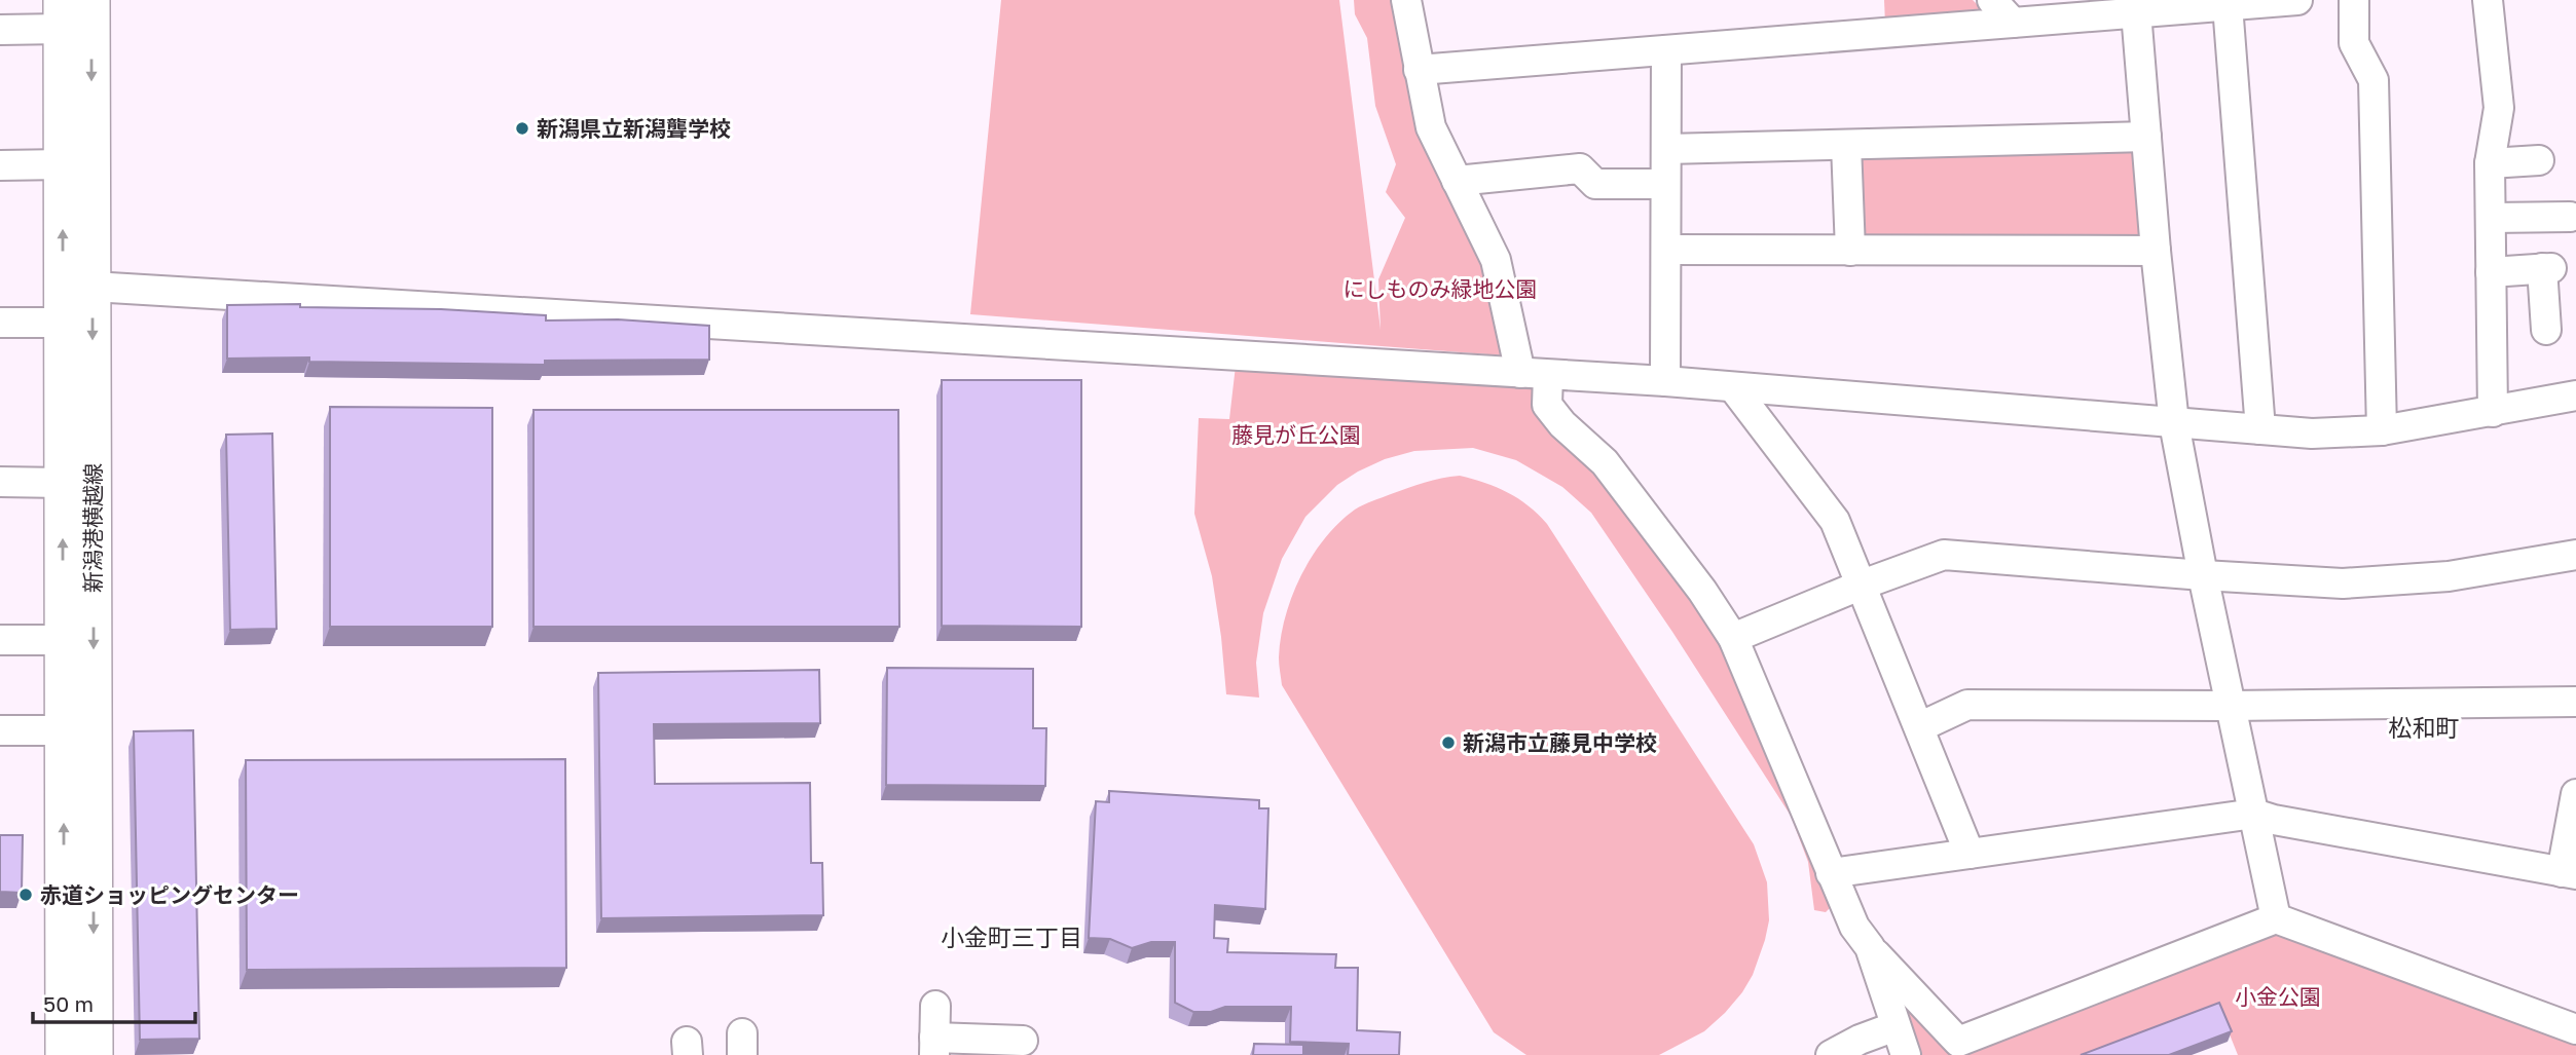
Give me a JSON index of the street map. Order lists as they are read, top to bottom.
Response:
{
  "streets": {
    "main road": ["新潟港横越線"]
  },
  "districts": ["松和町", "小金町三丁目"],
  "parks": ["にしものみ緑地公園", "藤見が丘公園", "小金公園"],
  "places": ["新潟県立新潟聾学校", "新潟市立藤見中学校", "赤道ショッピングセンター"],
  "scale_bar": "50 m"
}
